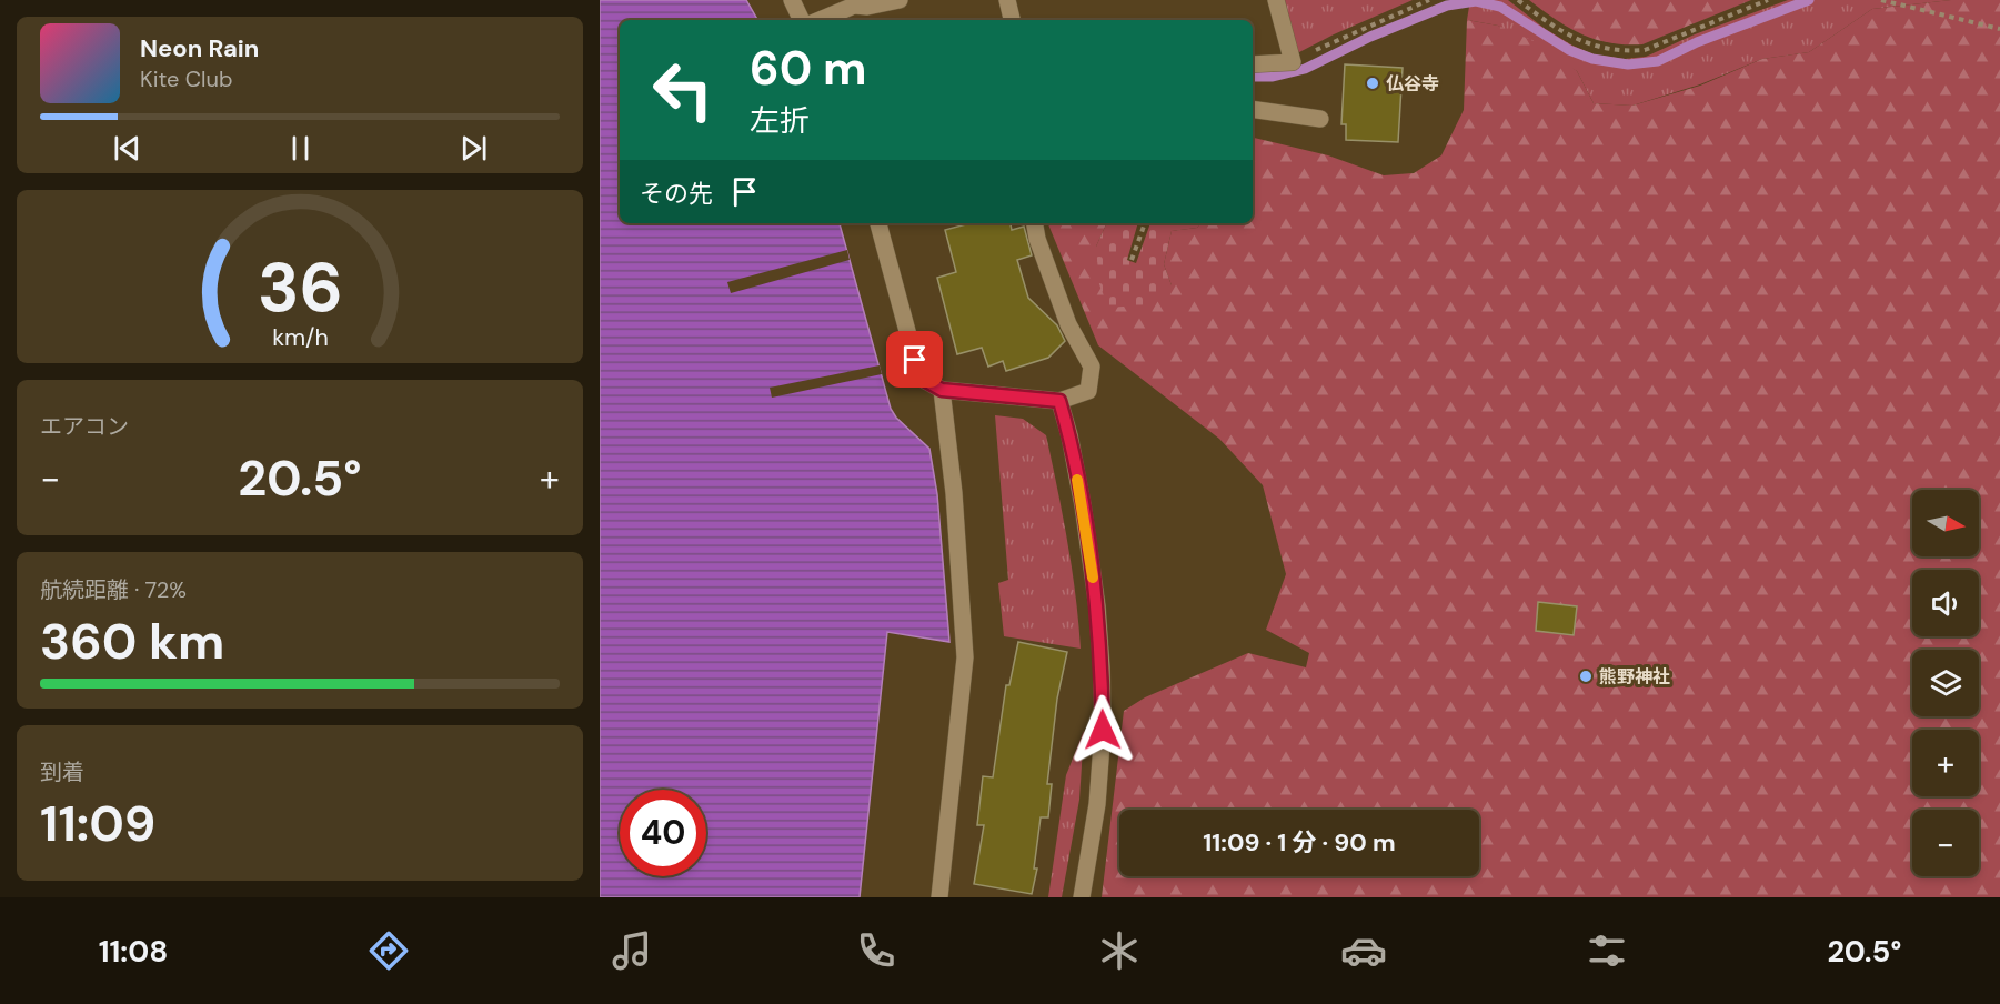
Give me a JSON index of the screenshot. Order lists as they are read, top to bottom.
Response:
{
  "places": ["仏谷寺", "熊野神社"],
  "north": "right",
  "page": {
    "turn": ["60 m", "左折"],
    "song": ["Neon Rain", "Kite Club"],
    "then": "その先",
    "tile": [
      "エアコン",
      ["航続距離 · 72%", "360 km"],
      ["到着", "11:09"]
    ],
    "heat": ["−", "20.5°", "+"],
    "map_buttons": ["+", "−"],
    "limit": "40",
    "trip": "11:09 · 1 分 · 90 m",
    "tabs": ["11:08", "20.5°"],
    "gauge": ["36", "km/h"]
  }
}
